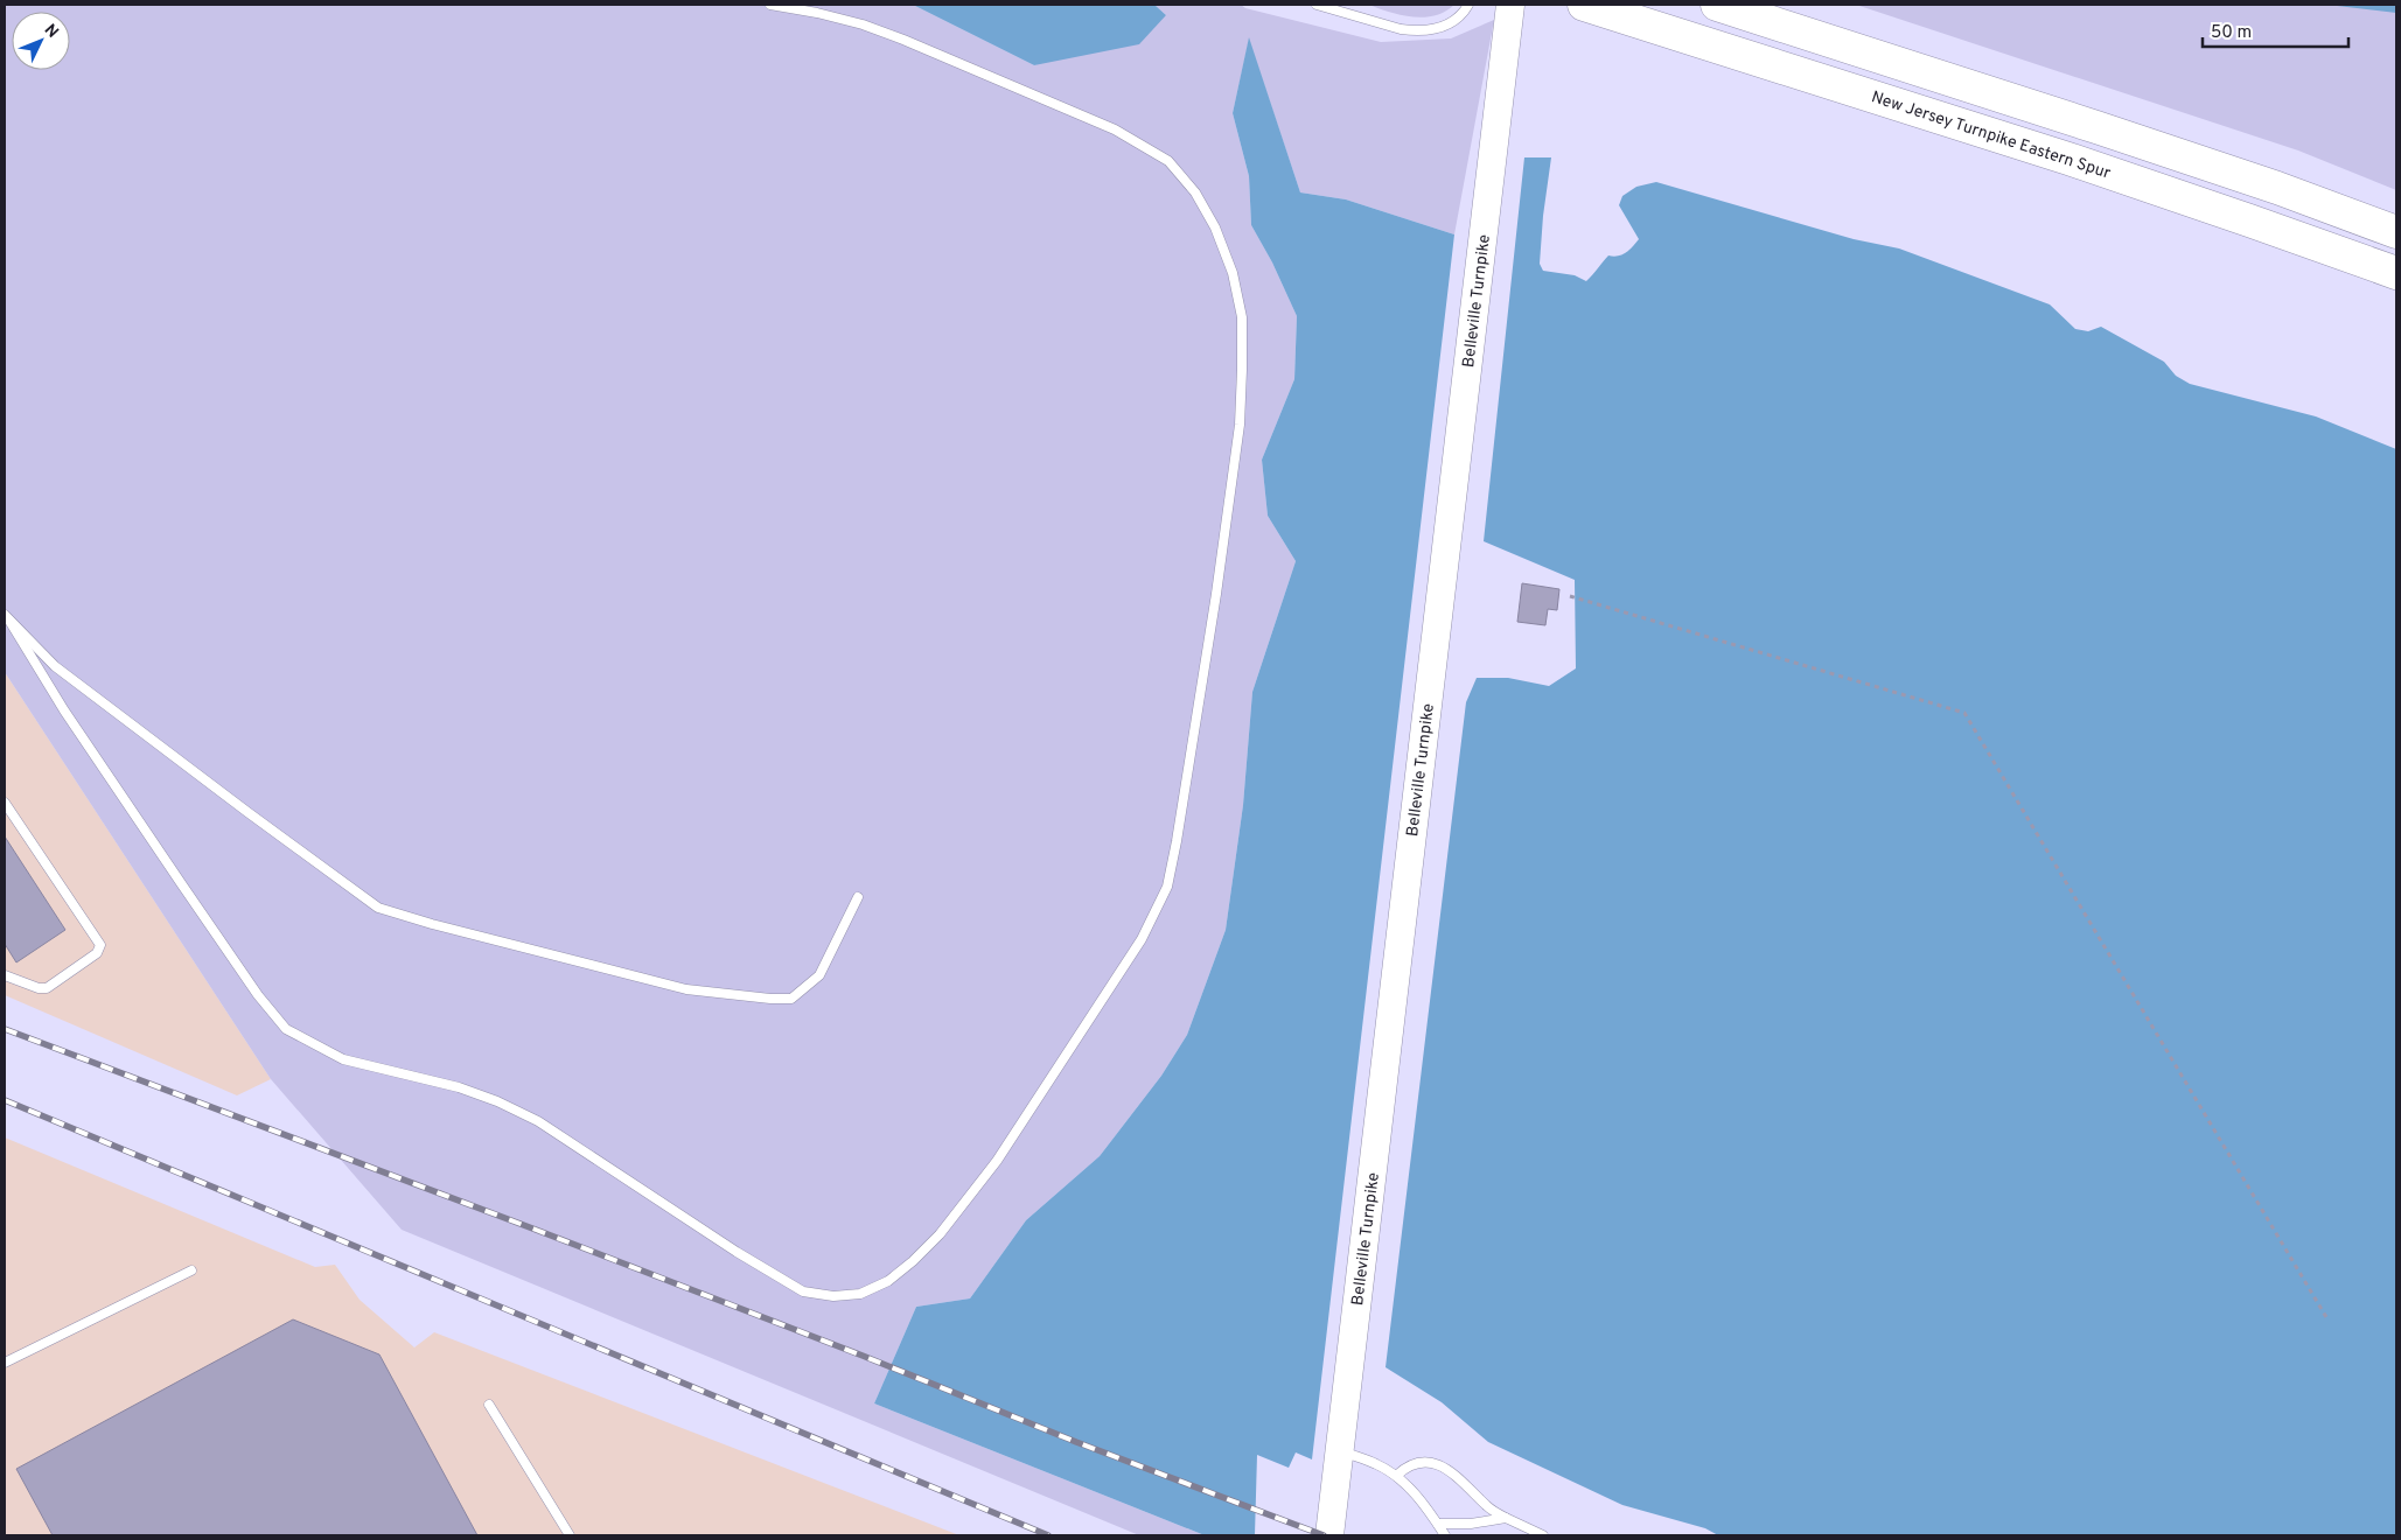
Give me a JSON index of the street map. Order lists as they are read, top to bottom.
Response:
{
  "streets": {
    "highway": ["New Jersey Turnpike Eastern Spur"],
    "main road": ["Belleville Turnpike"]
  },
  "scale_bar": "50 m",
  "north": "top right"
}
